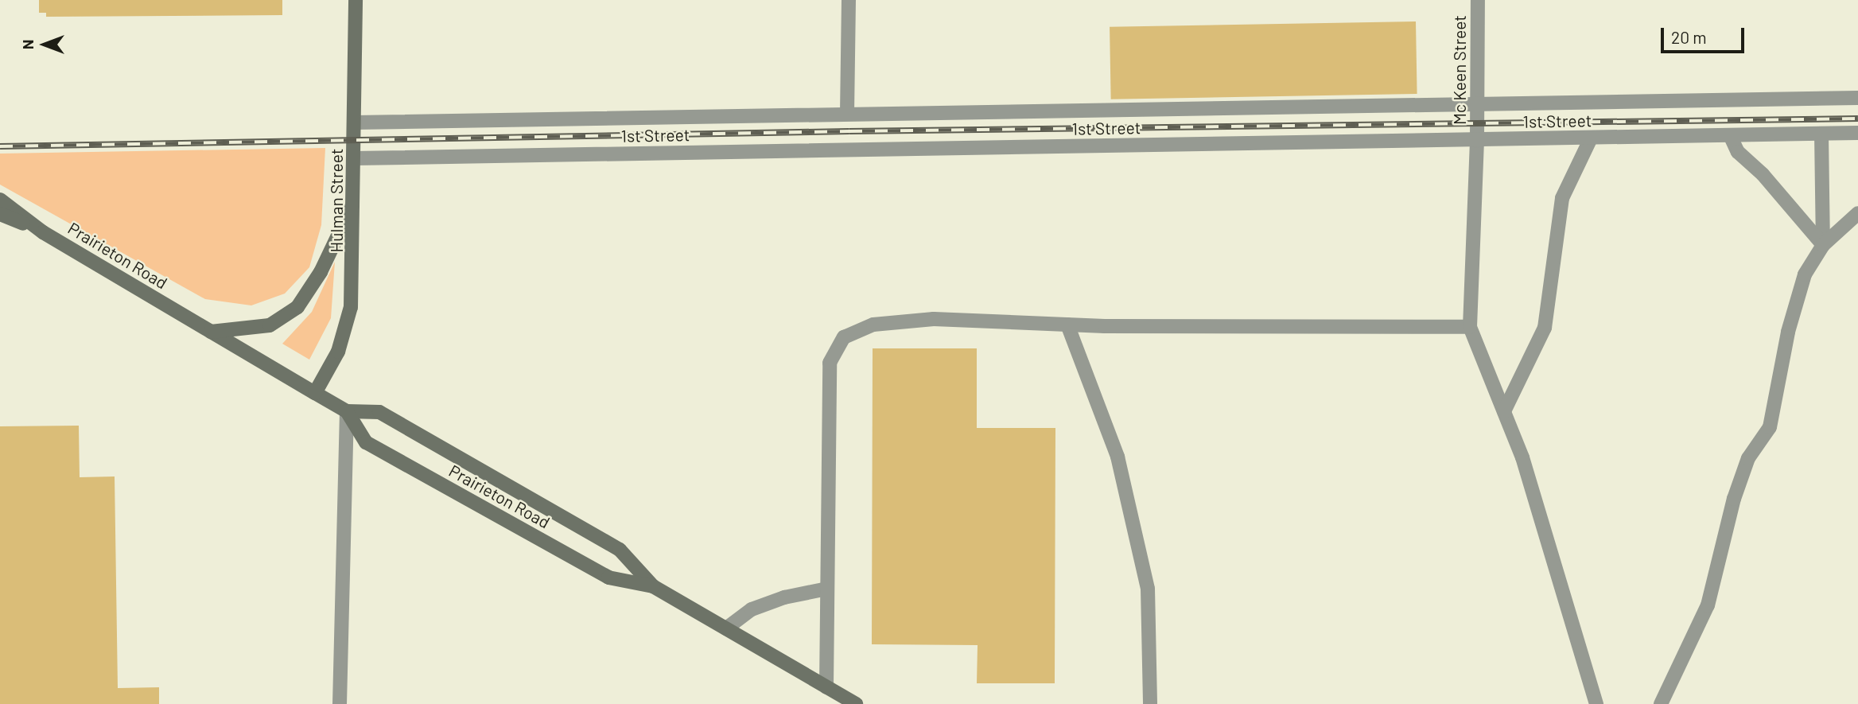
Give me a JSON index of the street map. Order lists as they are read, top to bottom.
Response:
{
  "streets": {
    "main road": ["Hulman Street", "Prairieton Road"],
    "street": ["Mc Keen Street", "1st Street"]
  },
  "crossings": [
    ["Mc Keen Street", "1st Street"],
    ["1st Street", "Hulman Street"],
    ["Hulman Street", "Prairieton Road"]
  ],
  "scale_bar": "20 m",
  "north": "left"
}
